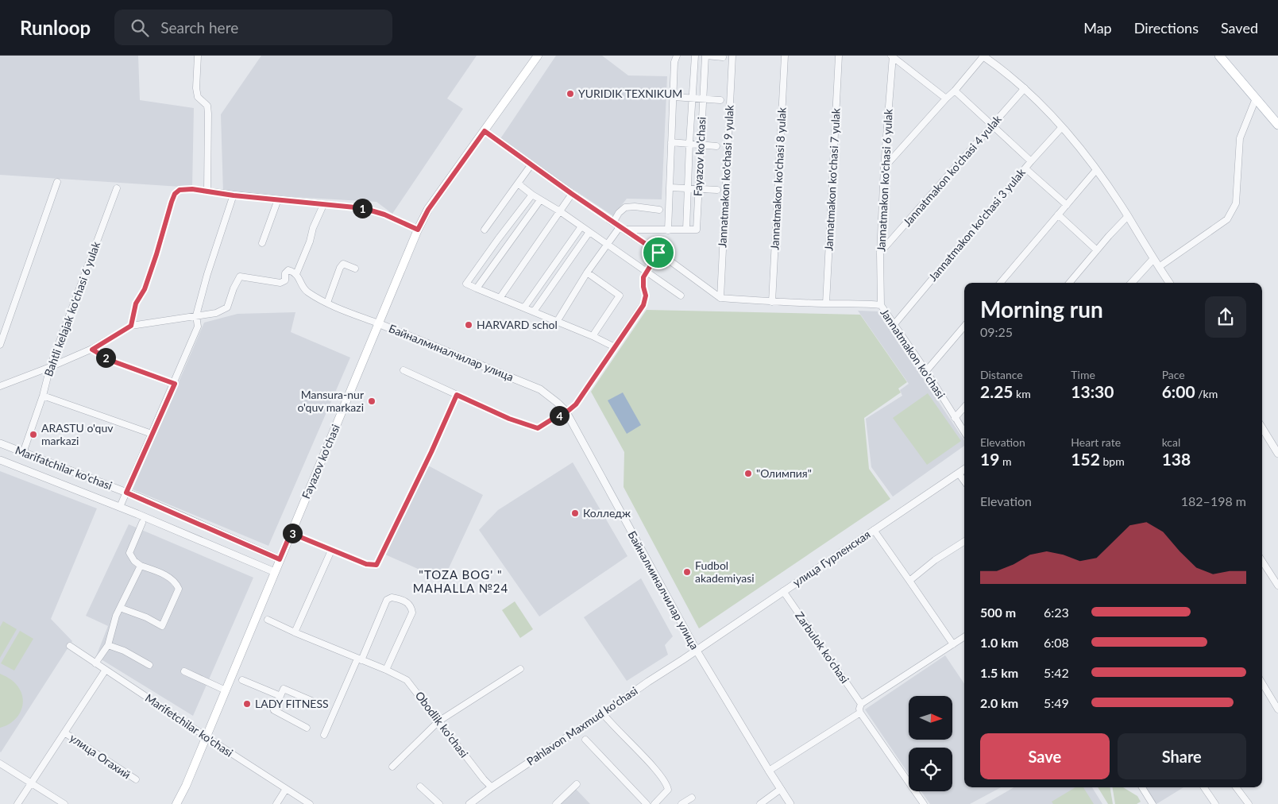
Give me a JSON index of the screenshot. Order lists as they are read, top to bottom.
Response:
{
  "streets": {
    "main road": ["Fayazov ko'chasi"],
    "street": [
      "Jannatmakon ko'chasi 4 yulak",
      "Jannatmakon ko'chasi 9 yulak",
      "Jannatmakon ko'chasi 8 yulak",
      "Jannatmakon ko'chasi 7 yulak",
      "Jannatmakon ko'chasi 6 yulak",
      "Jannatmakon ko'chasi 3 yulak",
      "Bahtli kelajak ko'chasi 6 yulak",
      "Байналминалчилар улица",
      "Jannatmakon ko'chasi",
      "Marifatchilar ko'chasi",
      "улица Гурленская",
      "Zarbulok ko'chasi",
      "Obodlik ko'chasi",
      "Marifetchilar ko'chasi",
      "Pahlavon Maxmud ko'chasi",
      "улица Огахий"
    ]
  },
  "crossings": [
    ["Fayazov ko'chasi", "Байналминалчилар улица"],
    ["Fayazov ko'chasi", "Marifatchilar ko'chasi"],
    ["Fayazov ko'chasi", "Marifetchilar ko'chasi"],
    ["Jannatmakon ko'chasi 4 yulak", "Jannatmakon ko'chasi 6 yulak"],
    ["Jannatmakon ko'chasi 9 yulak", "Jannatmakon ko'chasi"],
    ["Jannatmakon ko'chasi 8 yulak", "Jannatmakon ko'chasi"],
    ["Jannatmakon ko'chasi 7 yulak", "Jannatmakon ko'chasi"],
    ["Jannatmakon ko'chasi 6 yulak", "Jannatmakon ko'chasi"],
    ["Jannatmakon ko'chasi 3 yulak", "Jannatmakon ko'chasi"],
    ["Bahtli kelajak ko'chasi 6 yulak", "Marifatchilar ko'chasi"],
    ["Байналминалчилар улица", "улица Гурленская"],
    ["Байналминалчилар улица", "Pahlavon Maxmud ko'chasi"],
    ["улица Гурленская", "Zarbulok ko'chasi"],
    ["улица Гурленская", "Pahlavon Maxmud ko'chasi"],
    ["Obodlik ko'chasi", "Pahlavon Maxmud ko'chasi"],
    ["Marifetchilar ko'chasi", "улица Огахий"]
  ],
  "districts": ["\"TOZA BOG' \" MAHALLA №24"],
  "places": [
    "YURIDIK TEXNIKUM",
    "HARVARD schol",
    "Mansura-nur o'quv markazi",
    "ARASTU o'quv markazi",
    "\"Олимпия\"",
    "Колледж",
    "Fudbol akademiyasi",
    "LADY FITNESS"
  ],
  "north": "right",
  "page": {
    "header": "Runloop",
    "search": "Search here",
    "nav": ["Map", "Directions", "Saved"],
    "pins": [
      "1",
      "2",
      "4",
      "3"
    ],
    "heading": ["Morning run", "09:25"],
    "stats": [
      ["Distance", "2.25 km"],
      ["Time", "13:30"],
      ["Pace", "6:00 /km"],
      ["Elevation", "19 m"],
      ["Heart rate", "152 bpm"],
      ["kcal", "138"]
    ],
    "chart": ["Elevation", "182–198 m"],
    "list": [
      {
        "name": "500 m",
        "note": "6:23"
      },
      {
        "name": "1.0 km",
        "note": "6:08"
      },
      {
        "name": "1.5 km",
        "note": "5:42"
      },
      {
        "name": "2.0 km",
        "note": "5:49"
      }
    ],
    "buttons": ["Save", "Share"]
  }
}
